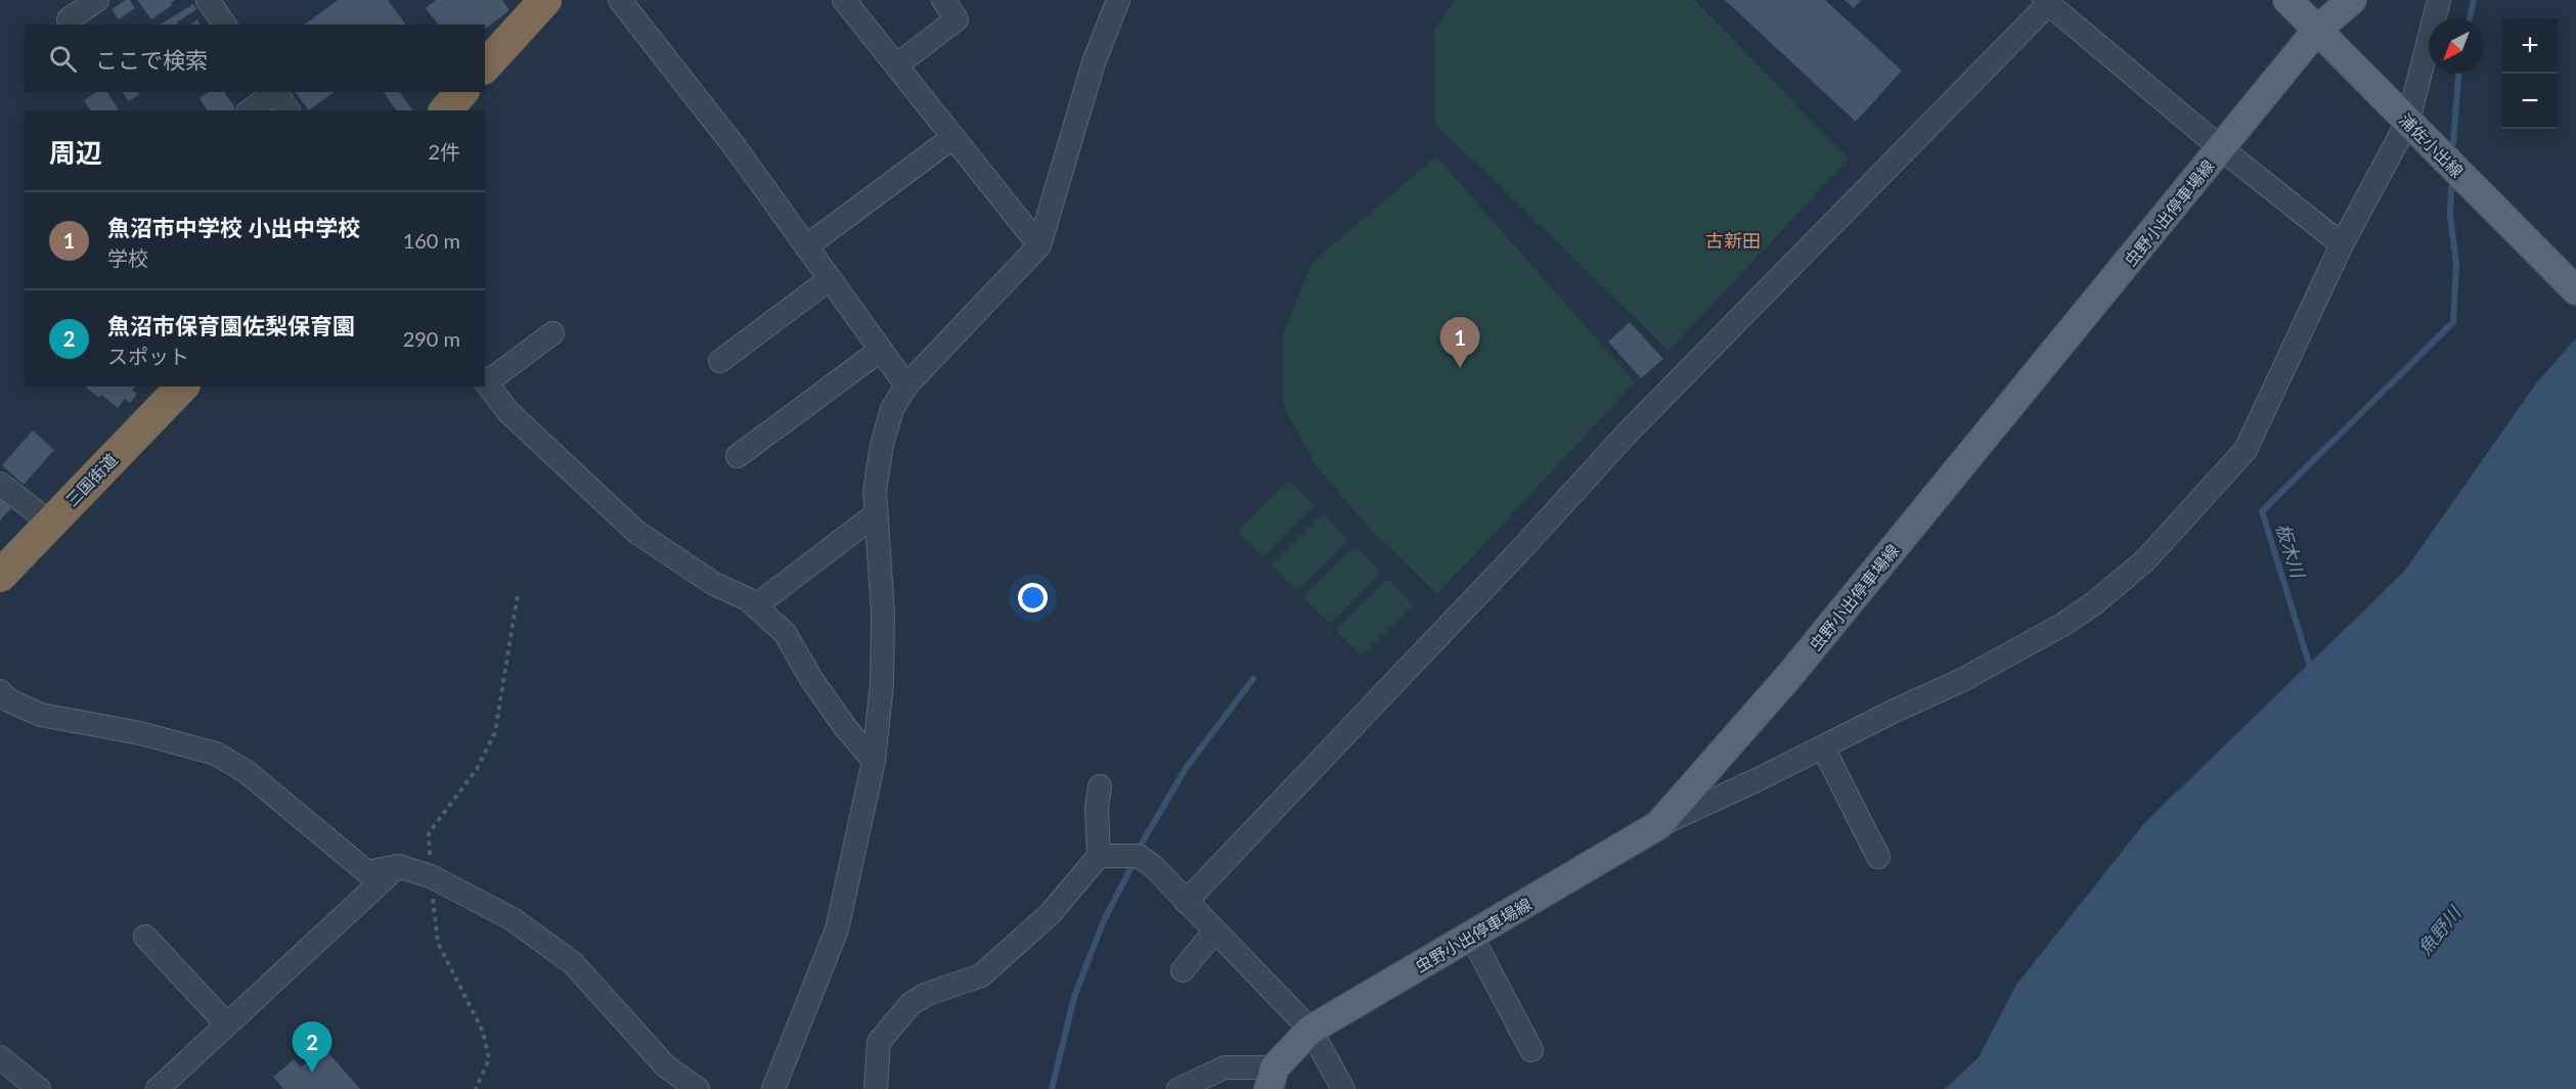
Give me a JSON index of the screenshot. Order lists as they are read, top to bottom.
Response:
{
  "streets": {
    "highway": ["三国街道"],
    "main road": ["浦佐小出線", "虫野小出停車場線"]
  },
  "crossings": [
    ["浦佐小出線", "虫野小出停車場線"]
  ],
  "districts": ["古新田"],
  "water": ["板木川", "魚野川"],
  "north": "bottom left",
  "page": {
    "map_buttons": ["+", "−"],
    "search": "ここで検索",
    "heading": ["周辺", "2件"],
    "list": [
      {
        "mark": "1",
        "name": "魚沼市中学校 小出中学校",
        "note": "学校",
        "value": "160 m"
      },
      {
        "mark": "2",
        "name": "魚沼市保育園佐梨保育園",
        "note": "スポット",
        "value": "290 m"
      }
    ],
    "pins": ["1", "2"]
  }
}
